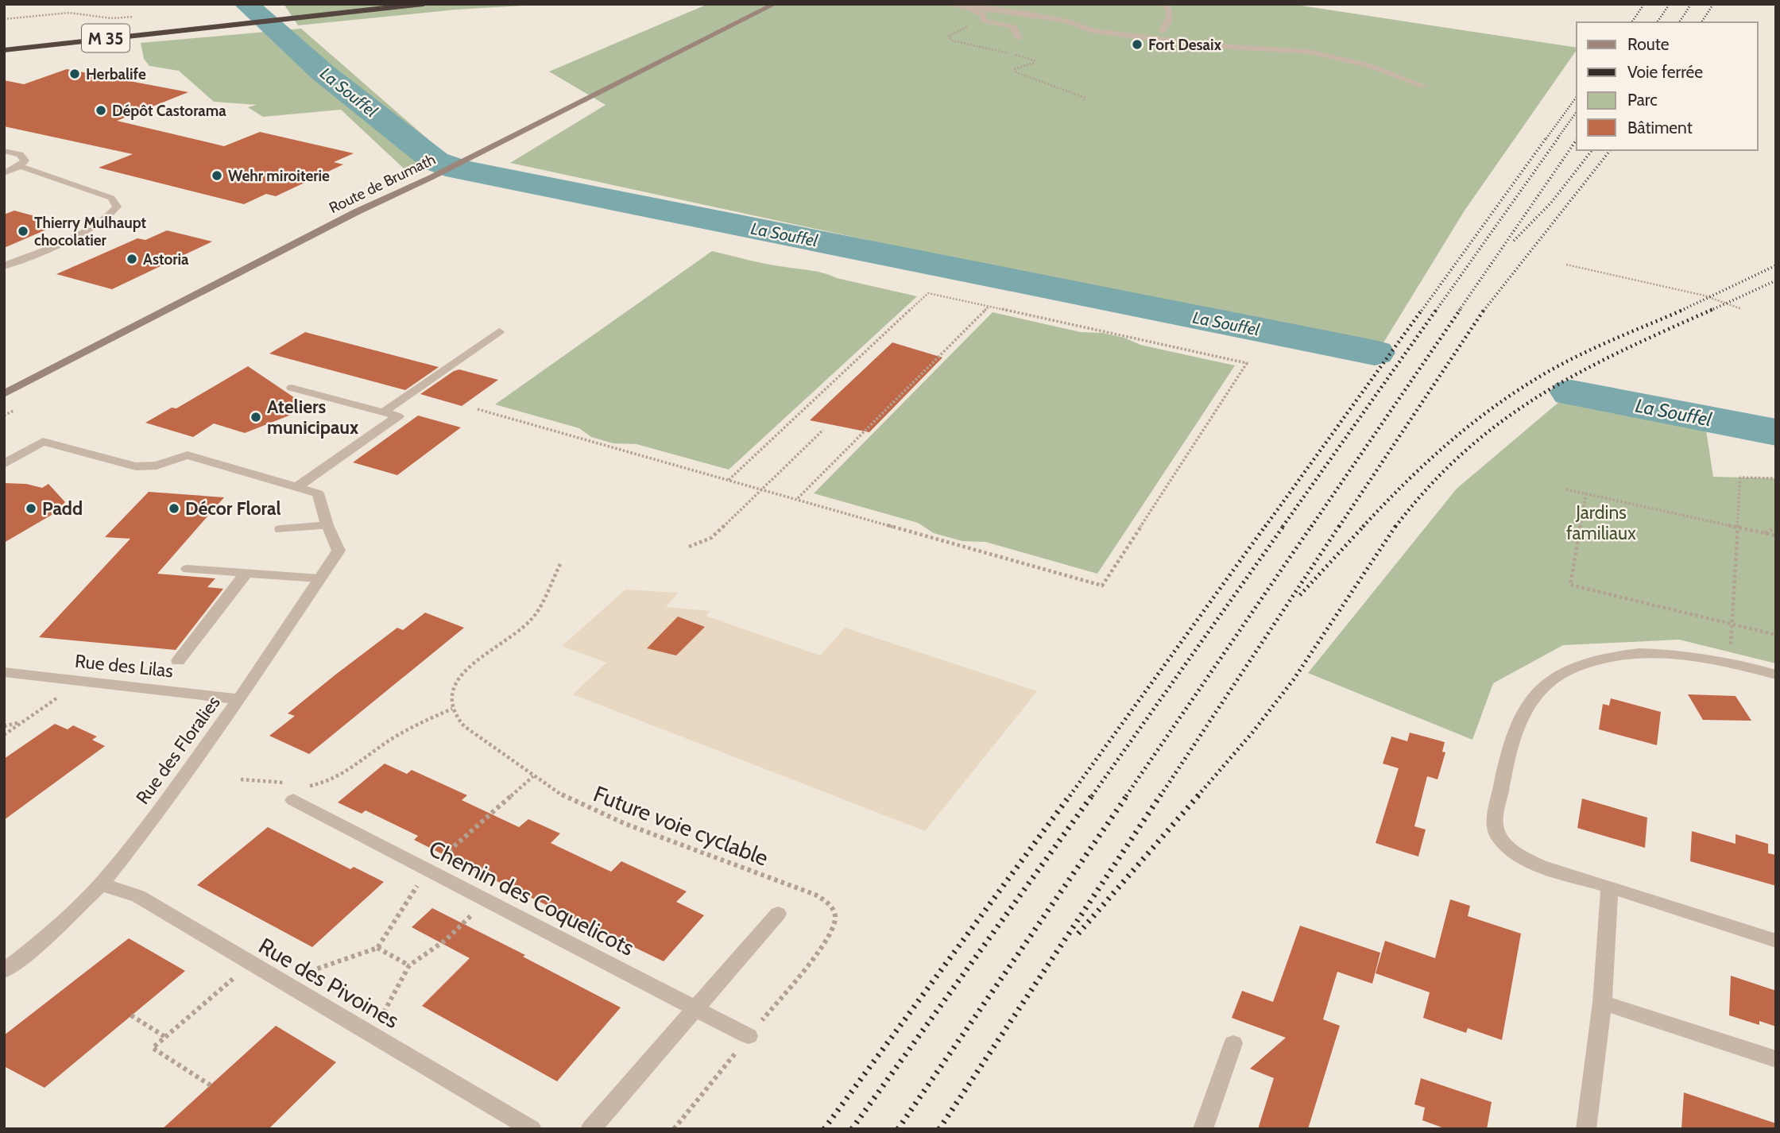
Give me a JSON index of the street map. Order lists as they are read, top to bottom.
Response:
{
  "streets": {
    "highway": ["M 35"],
    "main road": ["Route de Brumath"],
    "street": [
      "Rue des Lilas",
      "Rue des Floralies",
      "Chemin des Coquelicots",
      "Rue des Pivoines"
    ],
    "path": ["Future voie cyclable"]
  },
  "crossings": [
    ["Rue des Lilas", "Rue des Floralies"],
    ["Rue des Floralies", "Rue des Pivoines"],
    ["Future voie cyclable", "Chemin des Coquelicots"]
  ],
  "water": ["La Souffel"],
  "parks": ["Jardins familiaux"],
  "places": [
    "Fort Desaix",
    "Herbalife",
    "Dépôt Castorama",
    "Wehr miroiterie",
    "Thierry Mulhaupt chocolatier",
    "Astoria",
    "Ateliers municipaux",
    "Padd",
    "Décor Floral"
  ],
  "legend": [
    "Route",
    "Voie ferrée",
    "Parc",
    "Bâtiment"
  ]
}
